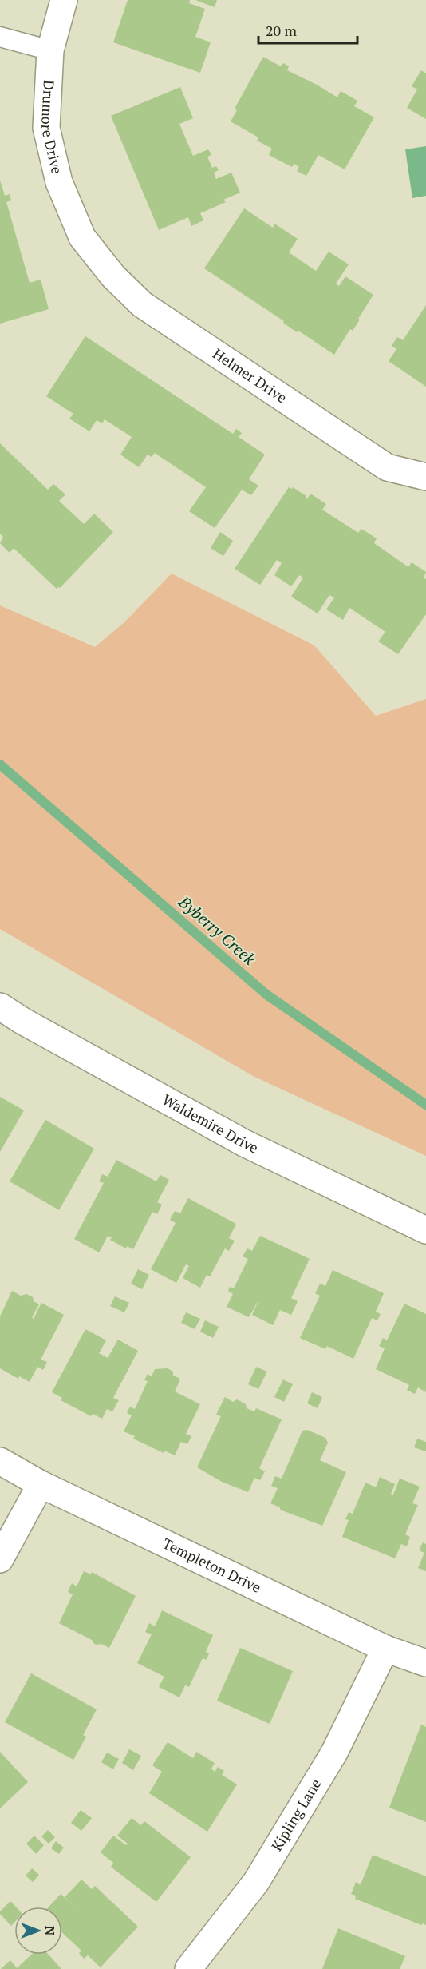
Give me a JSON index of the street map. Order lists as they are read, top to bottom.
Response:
{
  "streets": {
    "street": [
      "Drumore Drive",
      "Helmer Drive",
      "Waldemire Drive",
      "Templeton Drive",
      "Kipling Lane"
    ]
  },
  "crossings": [
    ["Drumore Drive", "Helmer Drive"],
    ["Templeton Drive", "Kipling Lane"]
  ],
  "water": ["Byberry Creek"],
  "scale_bar": "20 m",
  "north": "right"
}
